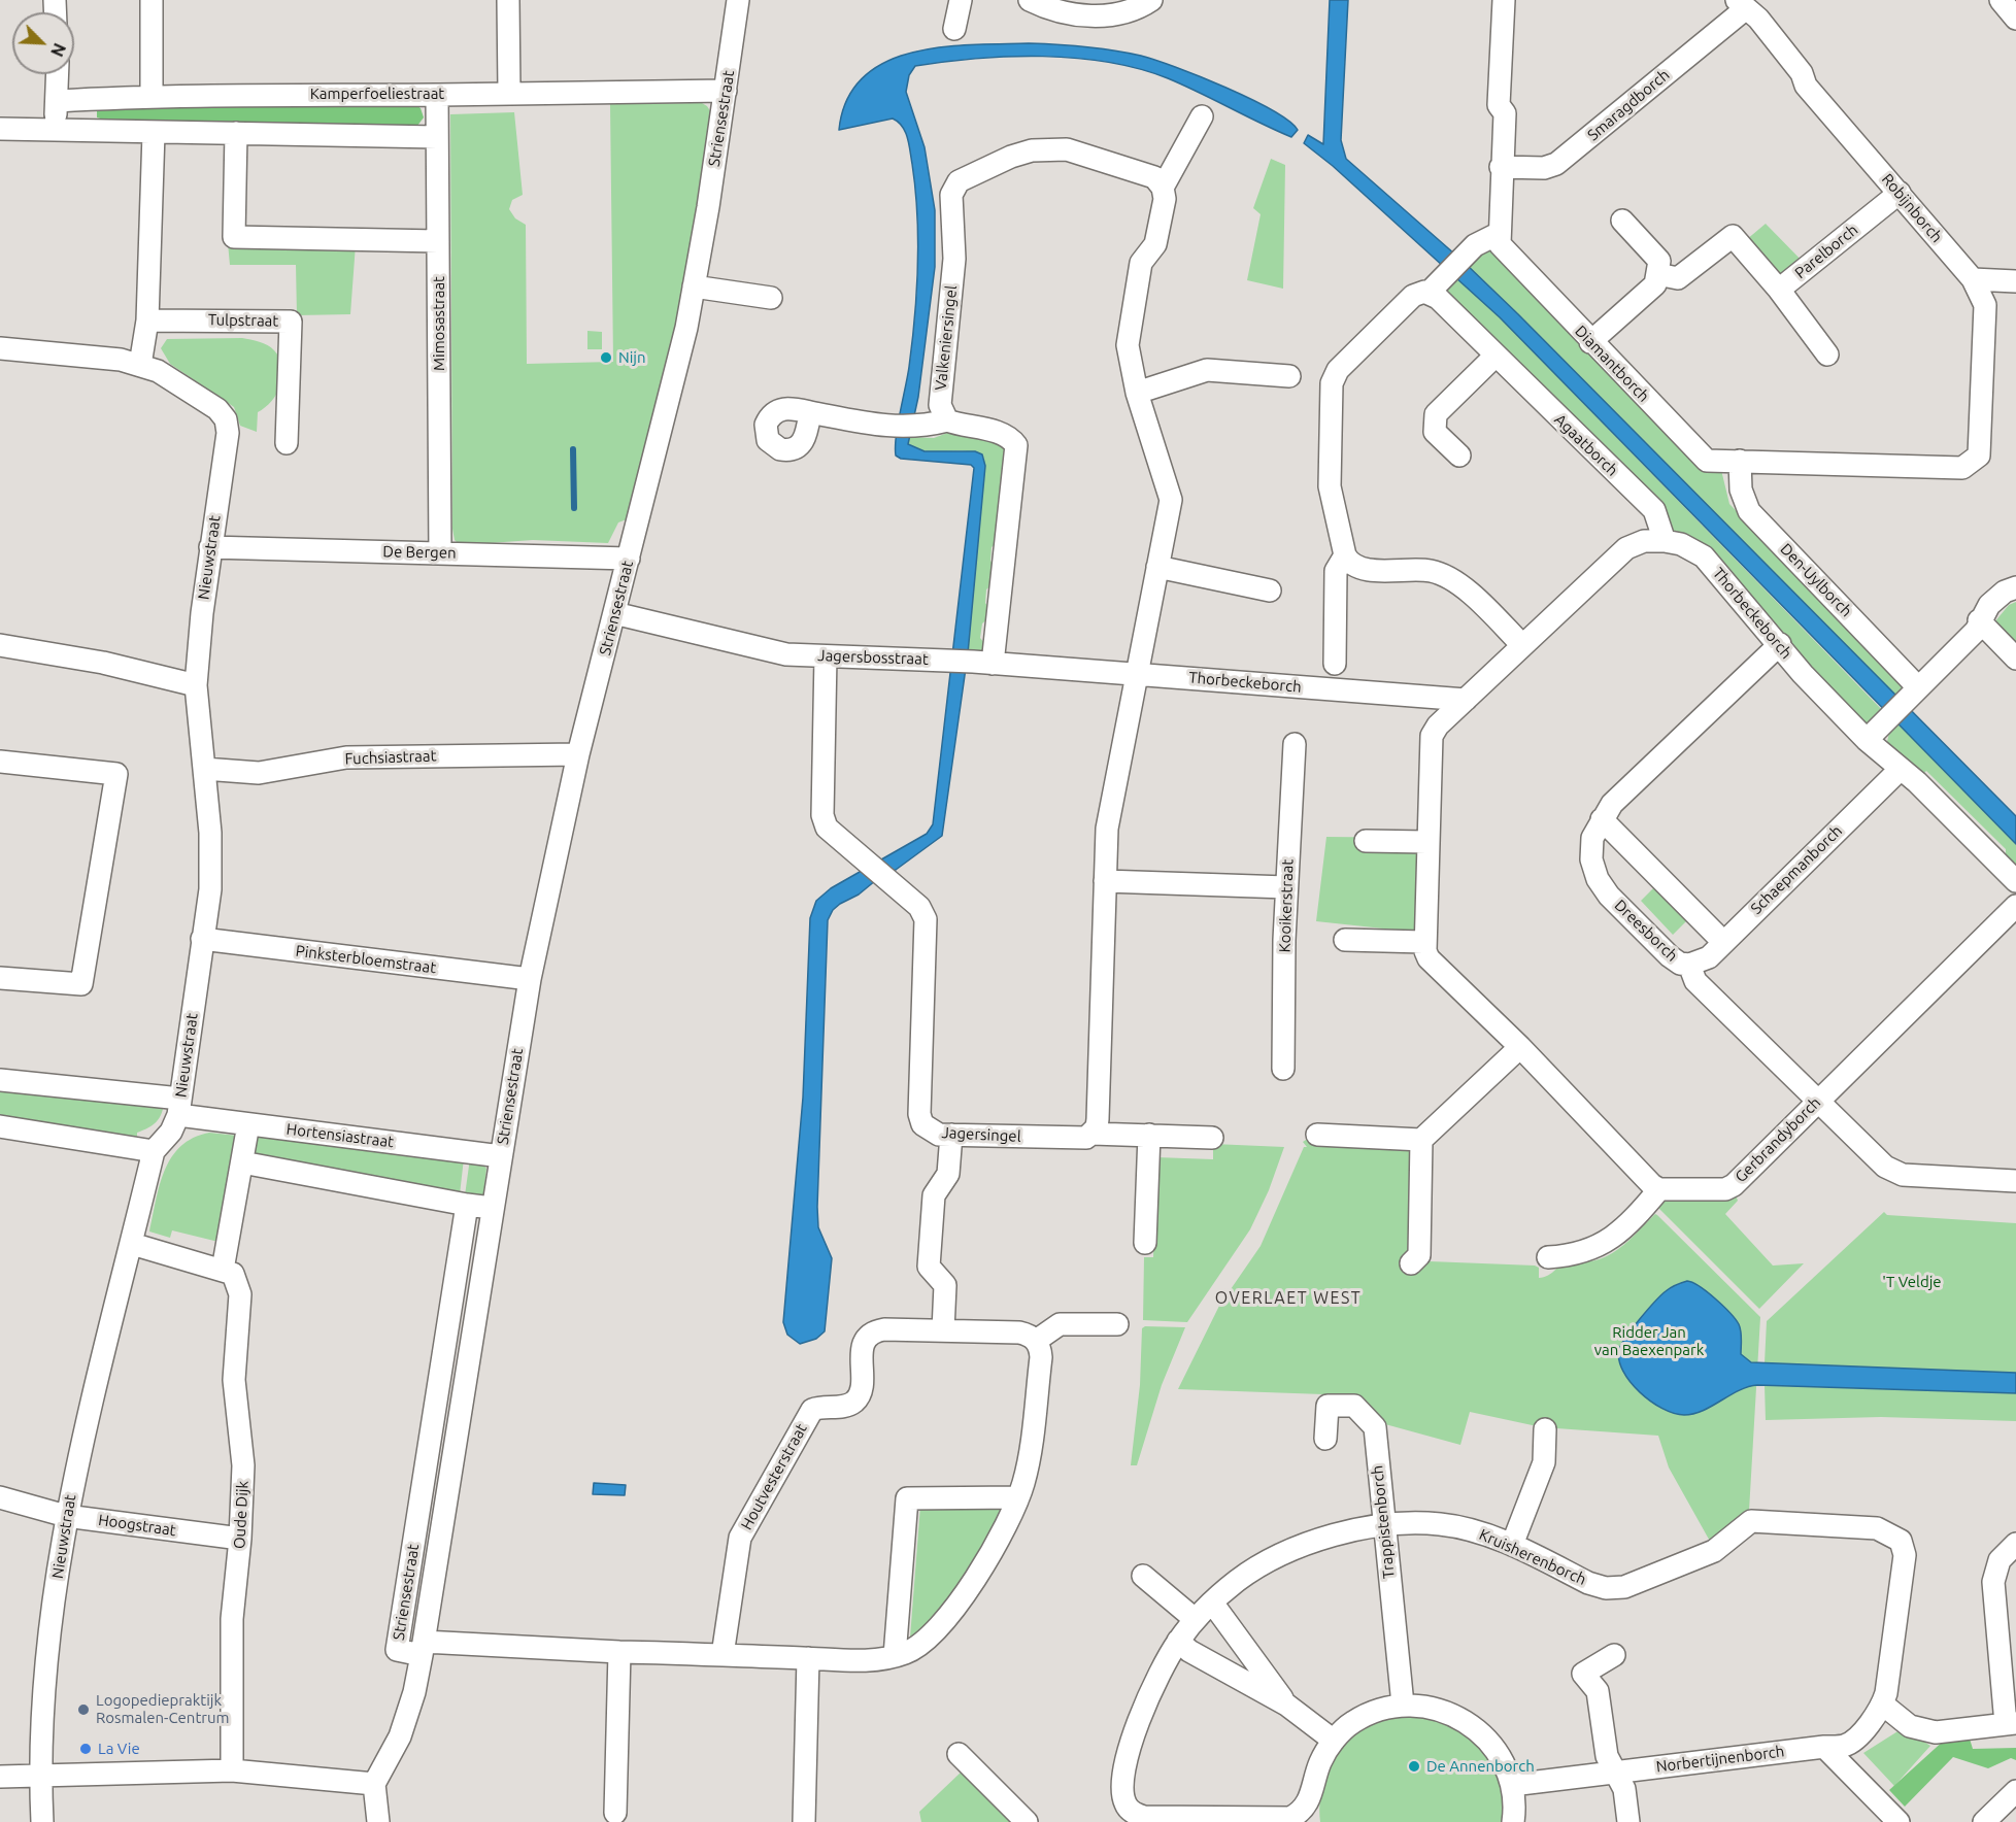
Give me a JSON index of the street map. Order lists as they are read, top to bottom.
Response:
{
  "streets": {
    "street": [
      "Kamperfoeliestraat",
      "Smaragdborch",
      "Striensestraat",
      "Robijnborch",
      "Parelborch",
      "Tulpstraat",
      "Mimosastraat",
      "Valkeniersingel",
      "Diamantborch",
      "Agaatborch",
      "De Bergen",
      "Nieuwstraat",
      "Den-Uylborch",
      "Thorbeckeborch",
      "Jagersbosstraat",
      "Fuchsiastraat",
      "Schaepmanborch",
      "Kooikerstraat",
      "Dreesborch",
      "Pinksterbloemstraat",
      "Jagersingel",
      "Hortensiastraat",
      "Gerbrandyborch",
      "Houtvesterstraat",
      "Oude Dijk",
      "Trappistenborch",
      "Hoogstraat",
      "Kruisherenborch",
      "Norbertijnenborch"
    ]
  },
  "crossings": [
    ["Kamperfoeliestraat", "Striensestraat"],
    ["Kamperfoeliestraat", "Mimosastraat"],
    ["Smaragdborch", "Robijnborch"],
    ["Striensestraat", "De Bergen"],
    ["Striensestraat", "Jagersbosstraat"],
    ["Striensestraat", "Fuchsiastraat"],
    ["Striensestraat", "Pinksterbloemstraat"],
    ["Striensestraat", "Hortensiastraat"],
    ["Robijnborch", "Parelborch"],
    ["Robijnborch", "Diamantborch"],
    ["Mimosastraat", "De Bergen"],
    ["Diamantborch", "Den-Uylborch"],
    ["Agaatborch", "Thorbeckeborch"],
    ["De Bergen", "Nieuwstraat"],
    ["Nieuwstraat", "Fuchsiastraat"],
    ["Nieuwstraat", "Pinksterbloemstraat"],
    ["Nieuwstraat", "Hortensiastraat"],
    ["Nieuwstraat", "Hoogstraat"],
    ["Thorbeckeborch", "Jagersbosstraat"],
    ["Thorbeckeborch", "Schaepmanborch"],
    ["Thorbeckeborch", "Dreesborch"],
    ["Jagersbosstraat", "Jagersingel"],
    ["Schaepmanborch", "Dreesborch"],
    ["Dreesborch", "Gerbrandyborch"],
    ["Oude Dijk", "Hoogstraat"],
    ["Trappistenborch", "Kruisherenborch"],
    ["Kruisherenborch", "Norbertijnenborch"]
  ],
  "districts": ["OVERLAET WEST"],
  "parks": ["'T Veldje", "Ridder Jan van Baexenpark"],
  "places": [
    "Nijn",
    "Logopediepraktijk Rosmalen-Centrum",
    "La Vie",
    "De Annenborch"
  ],
  "north": "bottom right"
}
